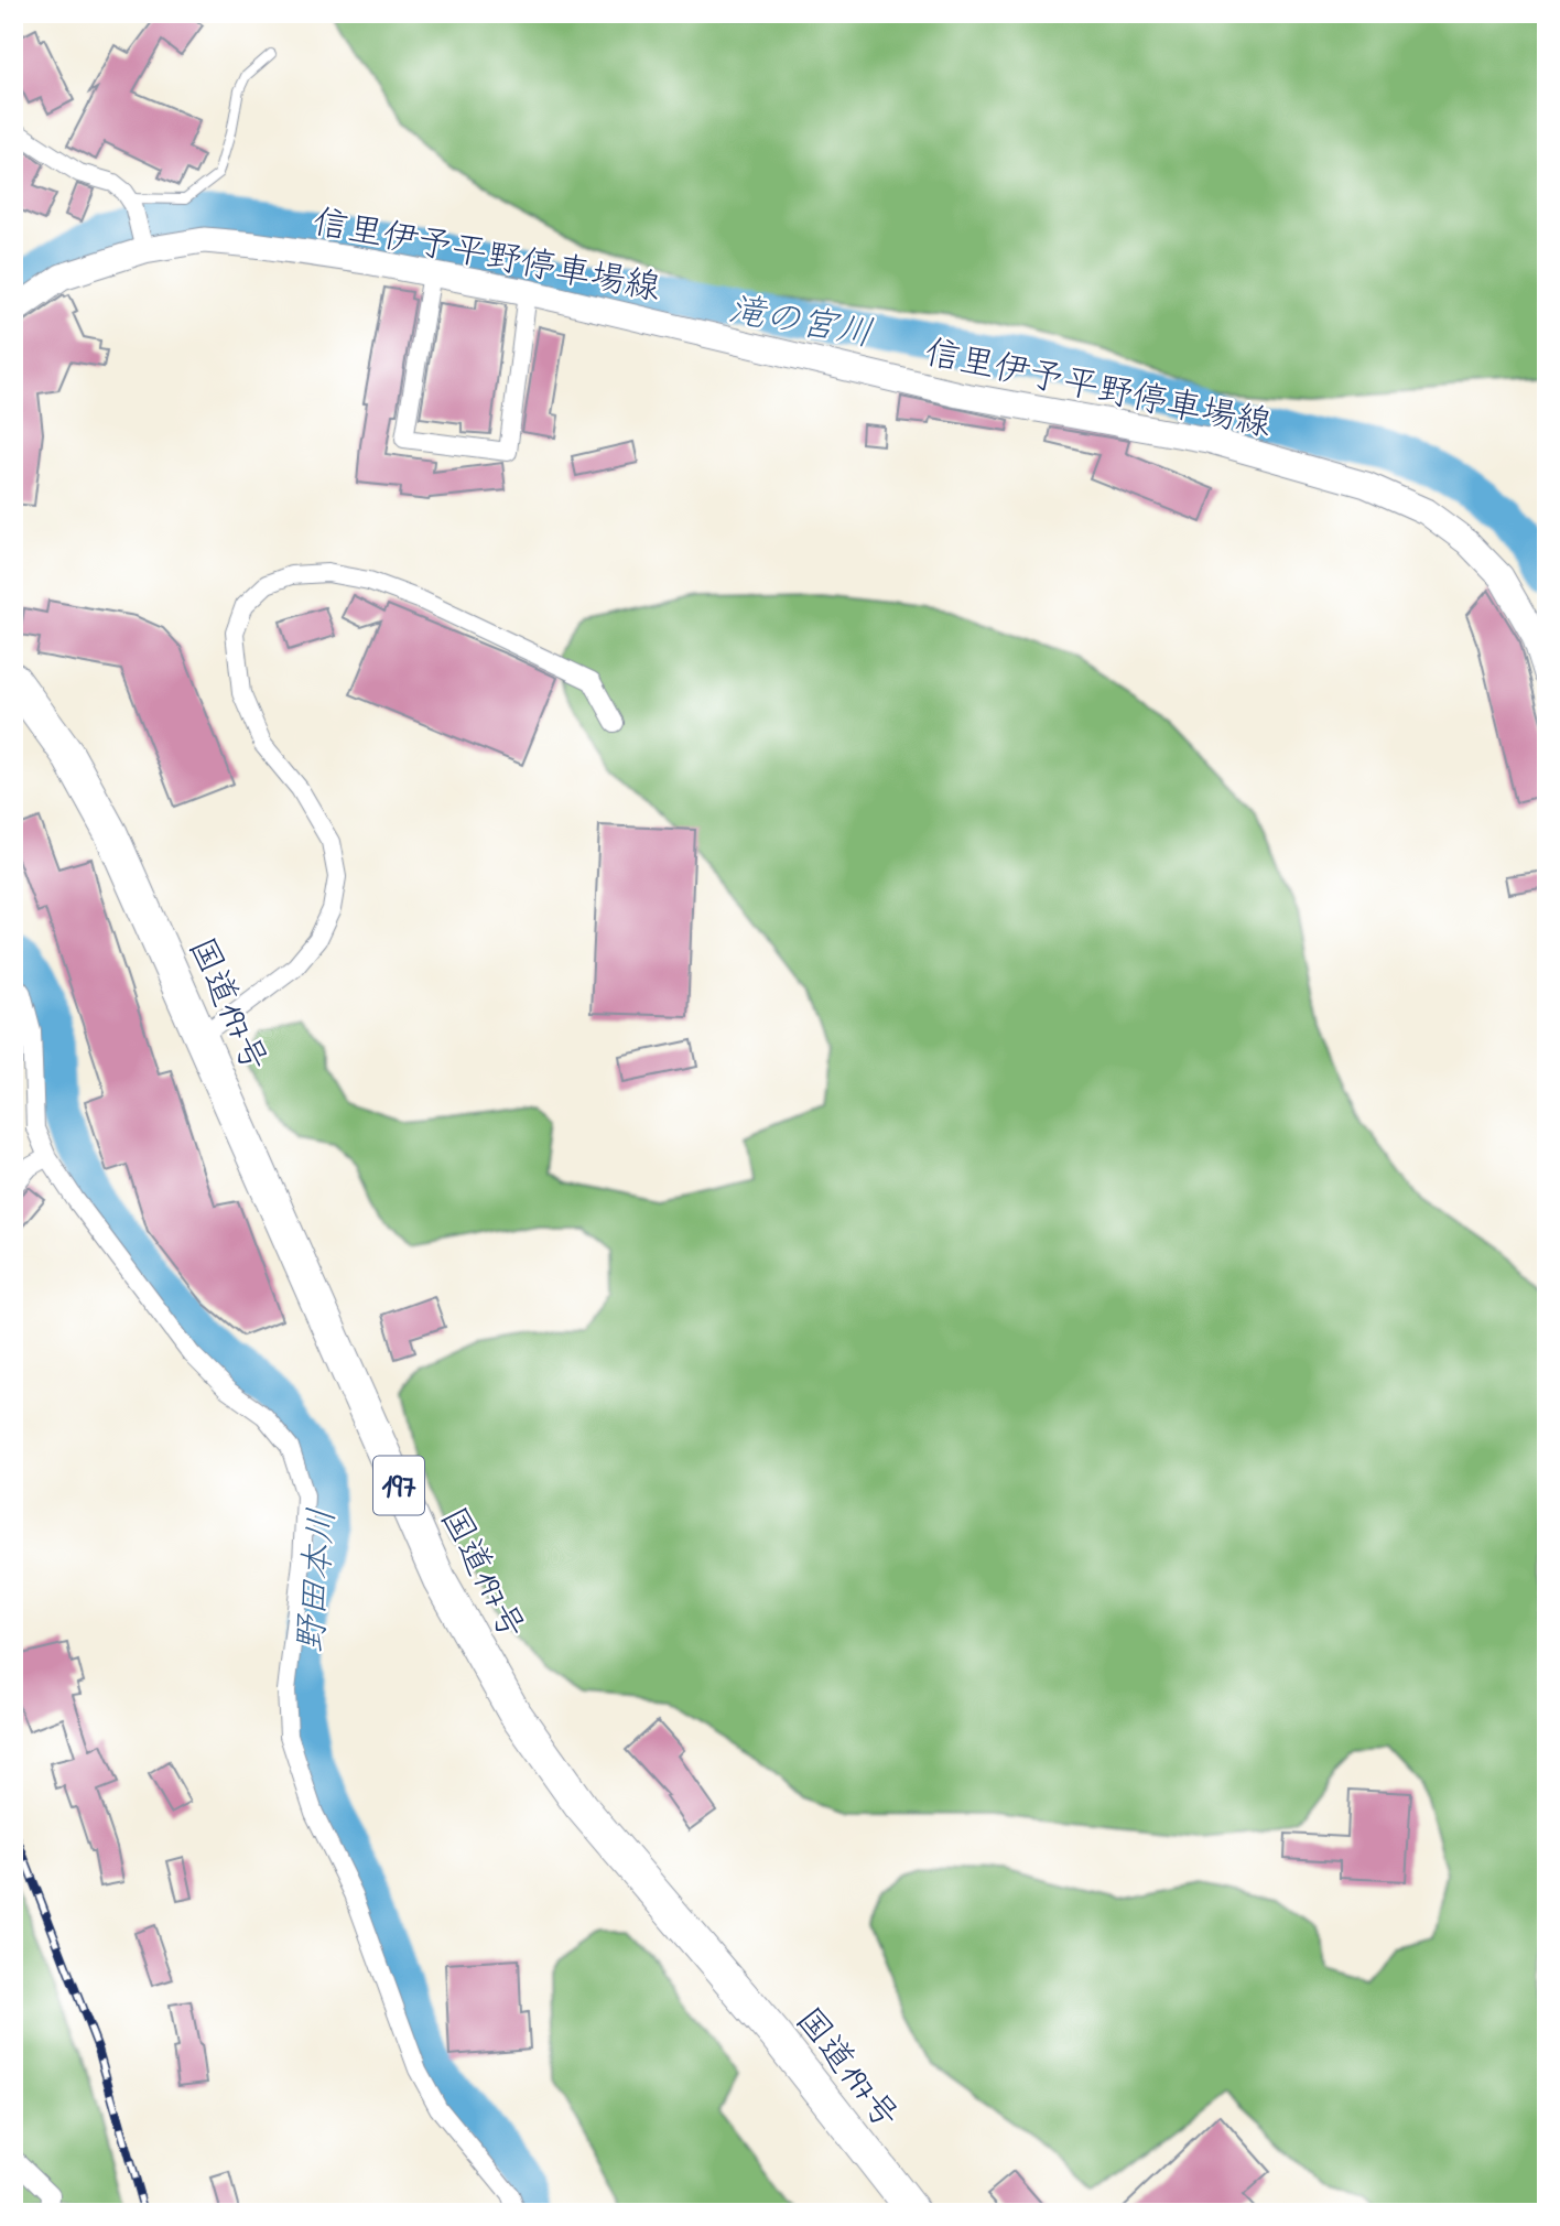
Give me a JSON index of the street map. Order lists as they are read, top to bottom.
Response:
{
  "streets": {
    "highway": ["国道197号", "197"],
    "main road": ["信里伊予平野停車場線"]
  },
  "water": ["滝の宮川", "野田本川"]
}
